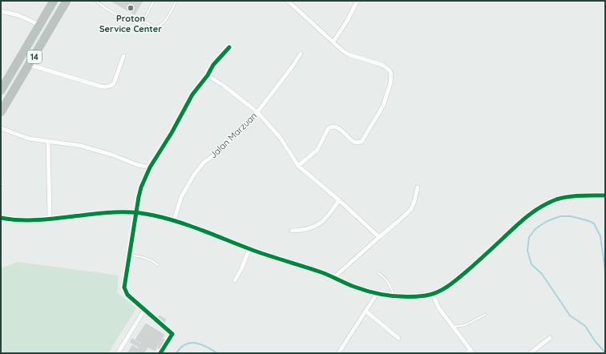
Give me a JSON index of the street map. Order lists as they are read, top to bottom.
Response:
{
  "streets": {
    "highway": ["14"],
    "street": ["Jalan Marzuan"]
  },
  "places": ["Proton Service Center"]
}
